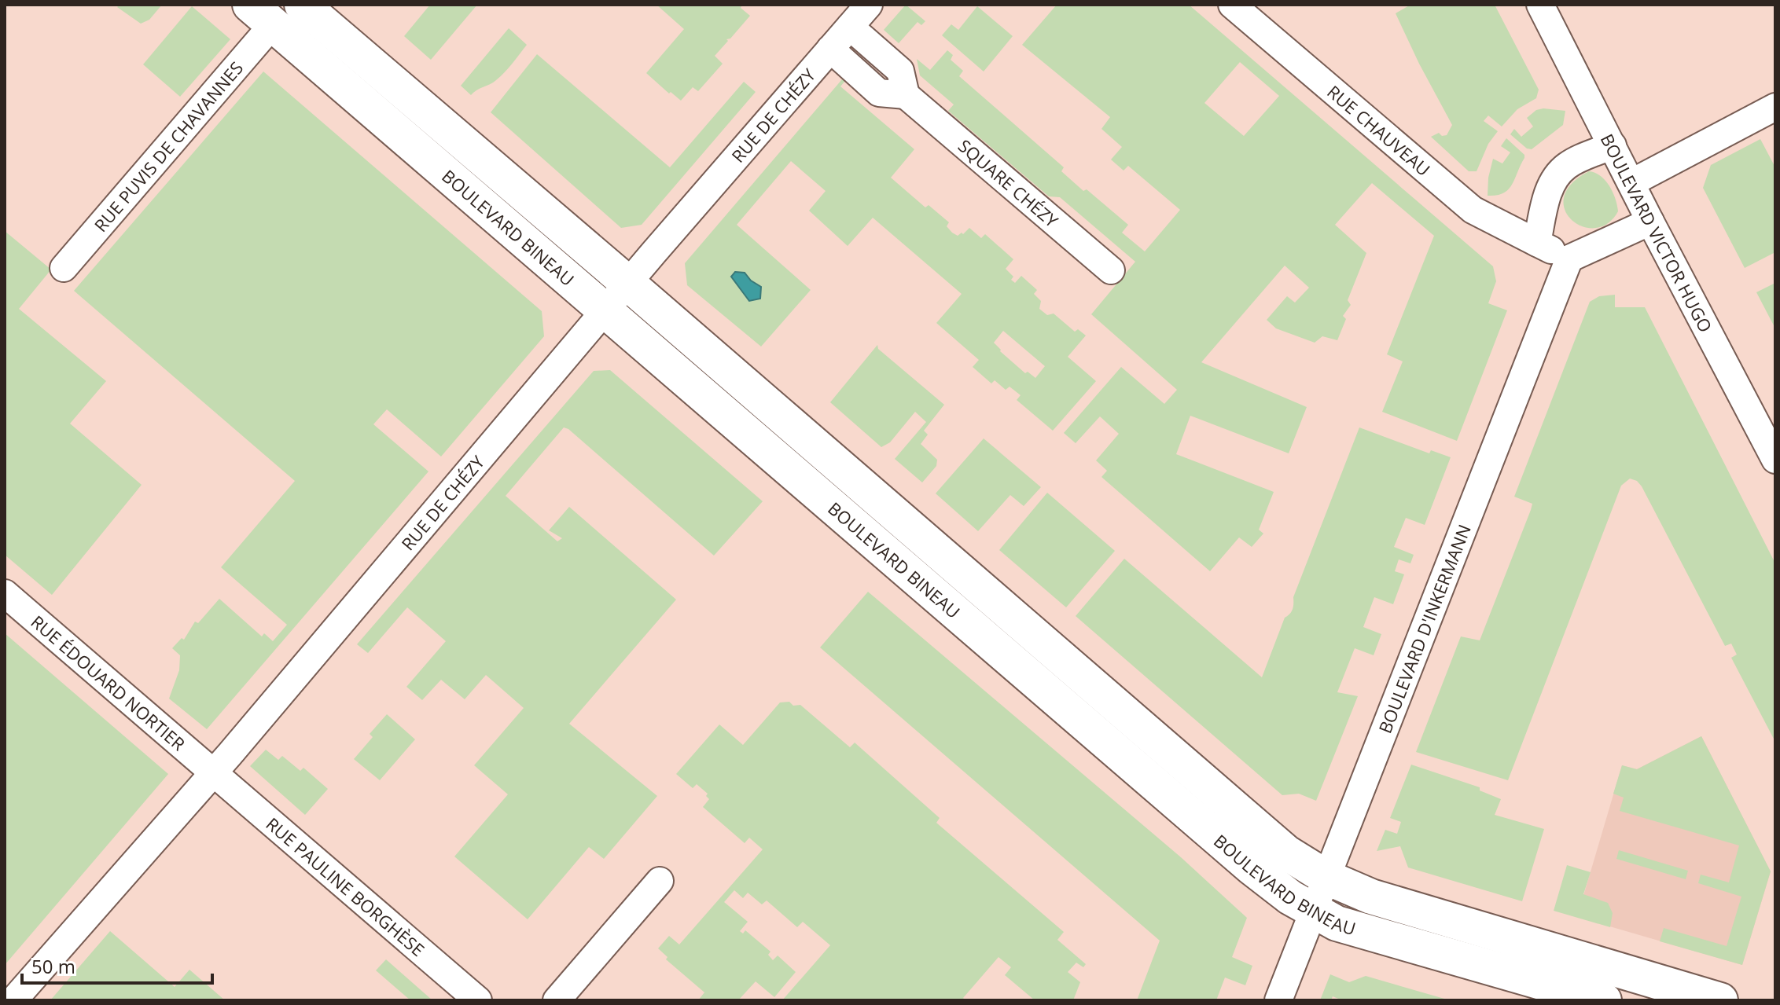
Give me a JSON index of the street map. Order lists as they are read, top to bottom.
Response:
{
  "streets": {
    "main road": ["BOULEVARD BINEAU"],
    "street": [
      "RUE DE CHÉZY",
      "RUE CHAUVEAU",
      "RUE PUVIS DE CHAVANNES",
      "SQUARE CHÉZY",
      "BOULEVARD VICTOR HUGO",
      "BOULEVARD D'INKERMANN",
      "RUE ÉDOUARD NORTIER",
      "RUE PAULINE BORGHÈSE"
    ]
  },
  "crossings": [
    ["RUE DE CHÉZY", "BOULEVARD BINEAU"],
    ["RUE DE CHÉZY", "RUE ÉDOUARD NORTIER"],
    ["RUE DE CHÉZY", "RUE PAULINE BORGHÈSE"],
    ["RUE CHAUVEAU", "BOULEVARD D'INKERMANN"],
    ["RUE PUVIS DE CHAVANNES", "BOULEVARD BINEAU"],
    ["BOULEVARD BINEAU", "BOULEVARD D'INKERMANN"],
    ["RUE ÉDOUARD NORTIER", "RUE PAULINE BORGHÈSE"]
  ],
  "scale_bar": "50 m"
}
